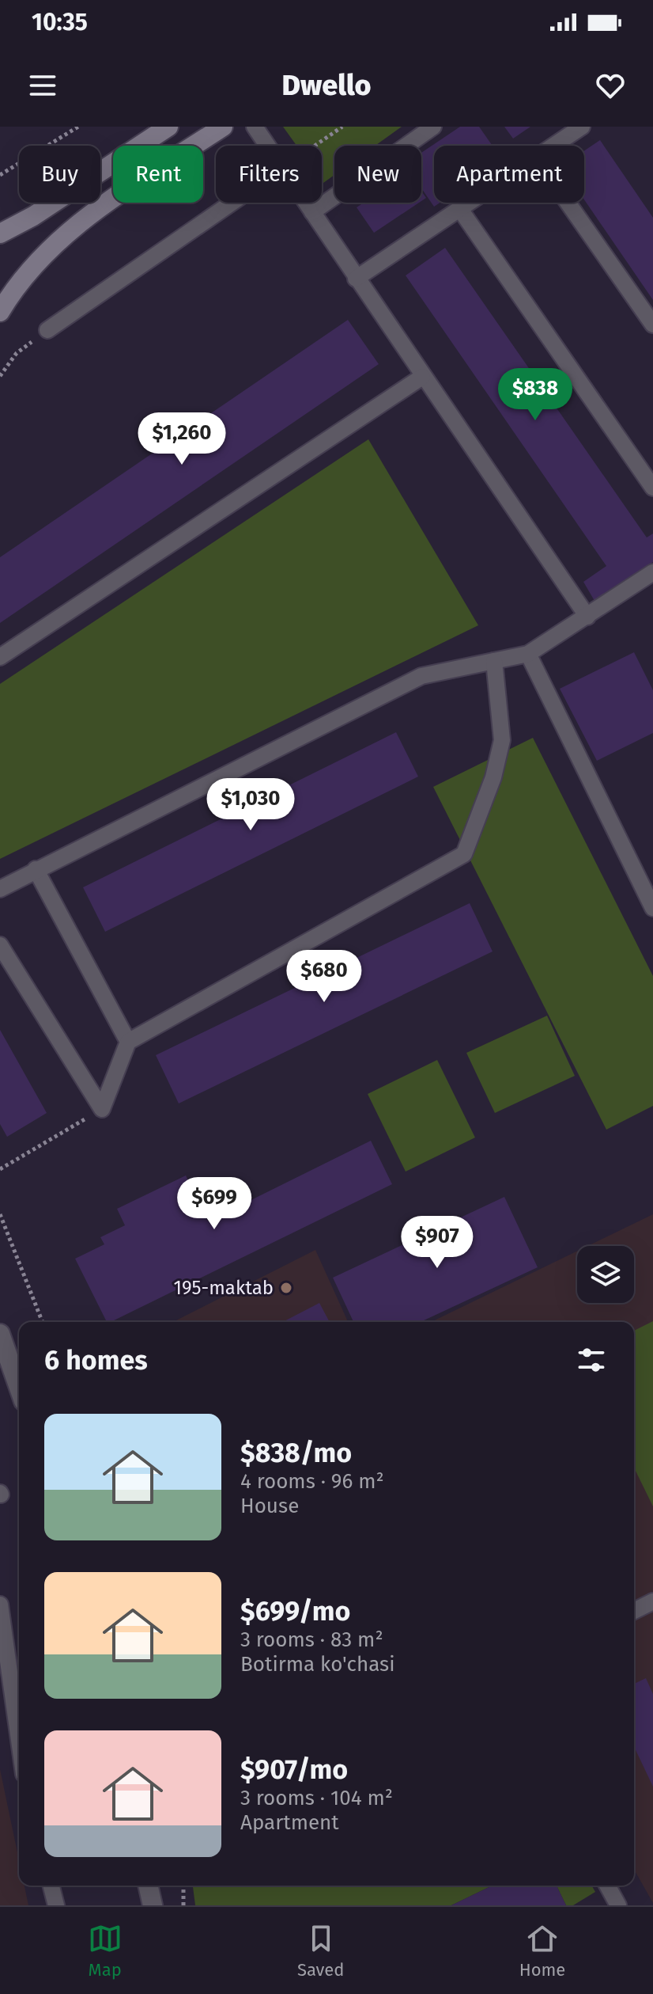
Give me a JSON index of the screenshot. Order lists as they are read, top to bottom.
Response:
{
  "places": ["195-maktab"],
  "page": {
    "status": "10:35",
    "header": "Dwello",
    "chip": [
      "Buy",
      "Rent",
      "Filters",
      "New",
      "Apartment"
    ],
    "price": [
      "$838",
      "$1,260",
      "$1,030",
      "$680",
      "$699",
      "$907"
    ],
    "heading": "6 homes",
    "list": [
      {
        "name": "$838/mo",
        "note": "4 rooms · 96 m² · House"
      },
      {
        "name": "$699/mo",
        "note": "3 rooms · 83 m² · Botirma ko'chasi"
      },
      {
        "name": "$907/mo",
        "note": "3 rooms · 104 m² · Apartment"
      }
    ],
    "tabs": ["Map", "Saved", "Home"]
  }
}
